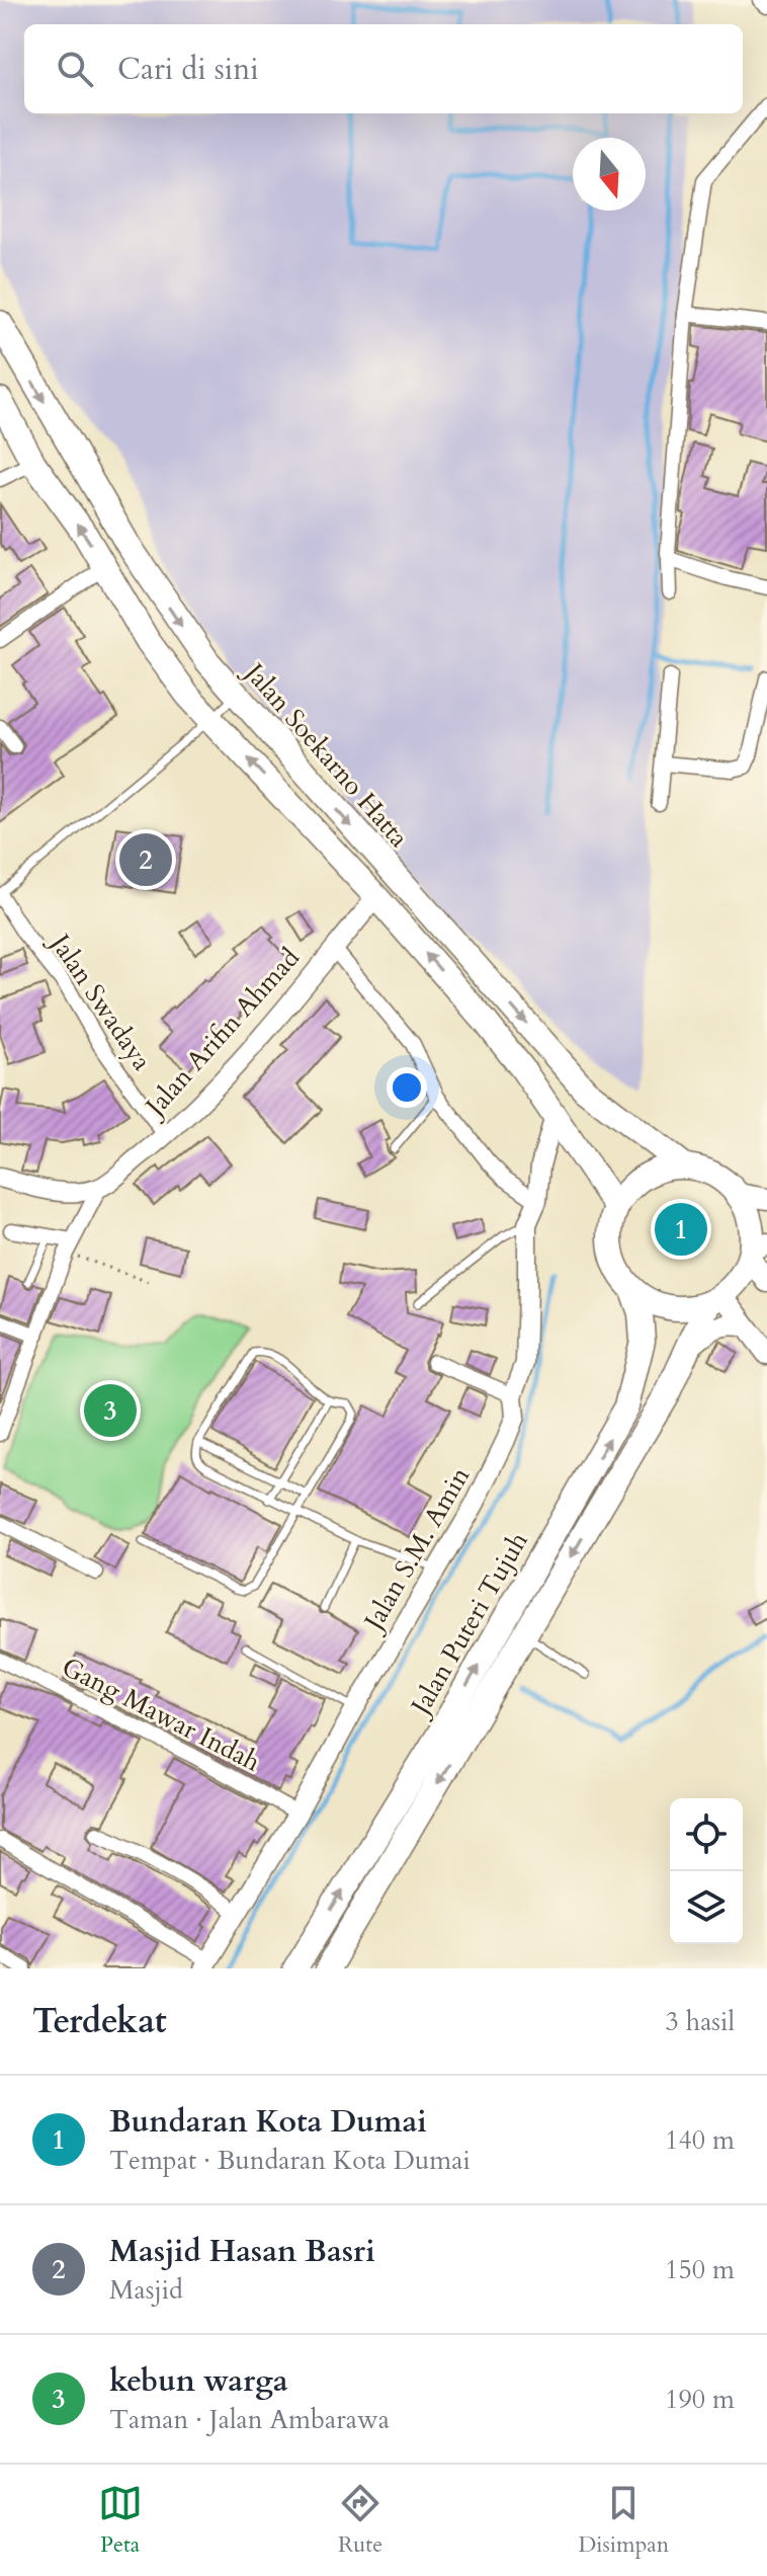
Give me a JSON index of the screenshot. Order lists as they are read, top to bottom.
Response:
{
  "streets": {
    "highway": ["Jalan Soekarno Hatta", "Jalan Puteri Tujuh"],
    "street": [
      "Jalan Swadaya",
      "Jalan Arifin Ahmad",
      "Jalan S.M. Amin",
      "Gang Mawar Indah"
    ]
  },
  "crossings": [
    ["Jalan Soekarno Hatta", "Jalan Puteri Tujuh"],
    ["Jalan Swadaya", "Jalan Arifin Ahmad"],
    ["Jalan S.M. Amin", "Gang Mawar Indah"]
  ],
  "north": "bottom",
  "page": {
    "search": "Cari di sini",
    "pins": ["2", "1", "3"],
    "heading": ["Terdekat", "3 hasil"],
    "list": [
      {
        "mark": "1",
        "name": "Bundaran Kota Dumai",
        "note": "Tempat · Bundaran Kota Dumai",
        "value": "140 m"
      },
      {
        "mark": "2",
        "name": "Masjid Hasan Basri",
        "note": "Masjid",
        "value": "150 m"
      },
      {
        "mark": "3",
        "name": "kebun warga",
        "note": "Taman · Jalan Ambarawa",
        "value": "190 m"
      }
    ],
    "nav": ["Peta", "Rute", "Disimpan"]
  }
}
